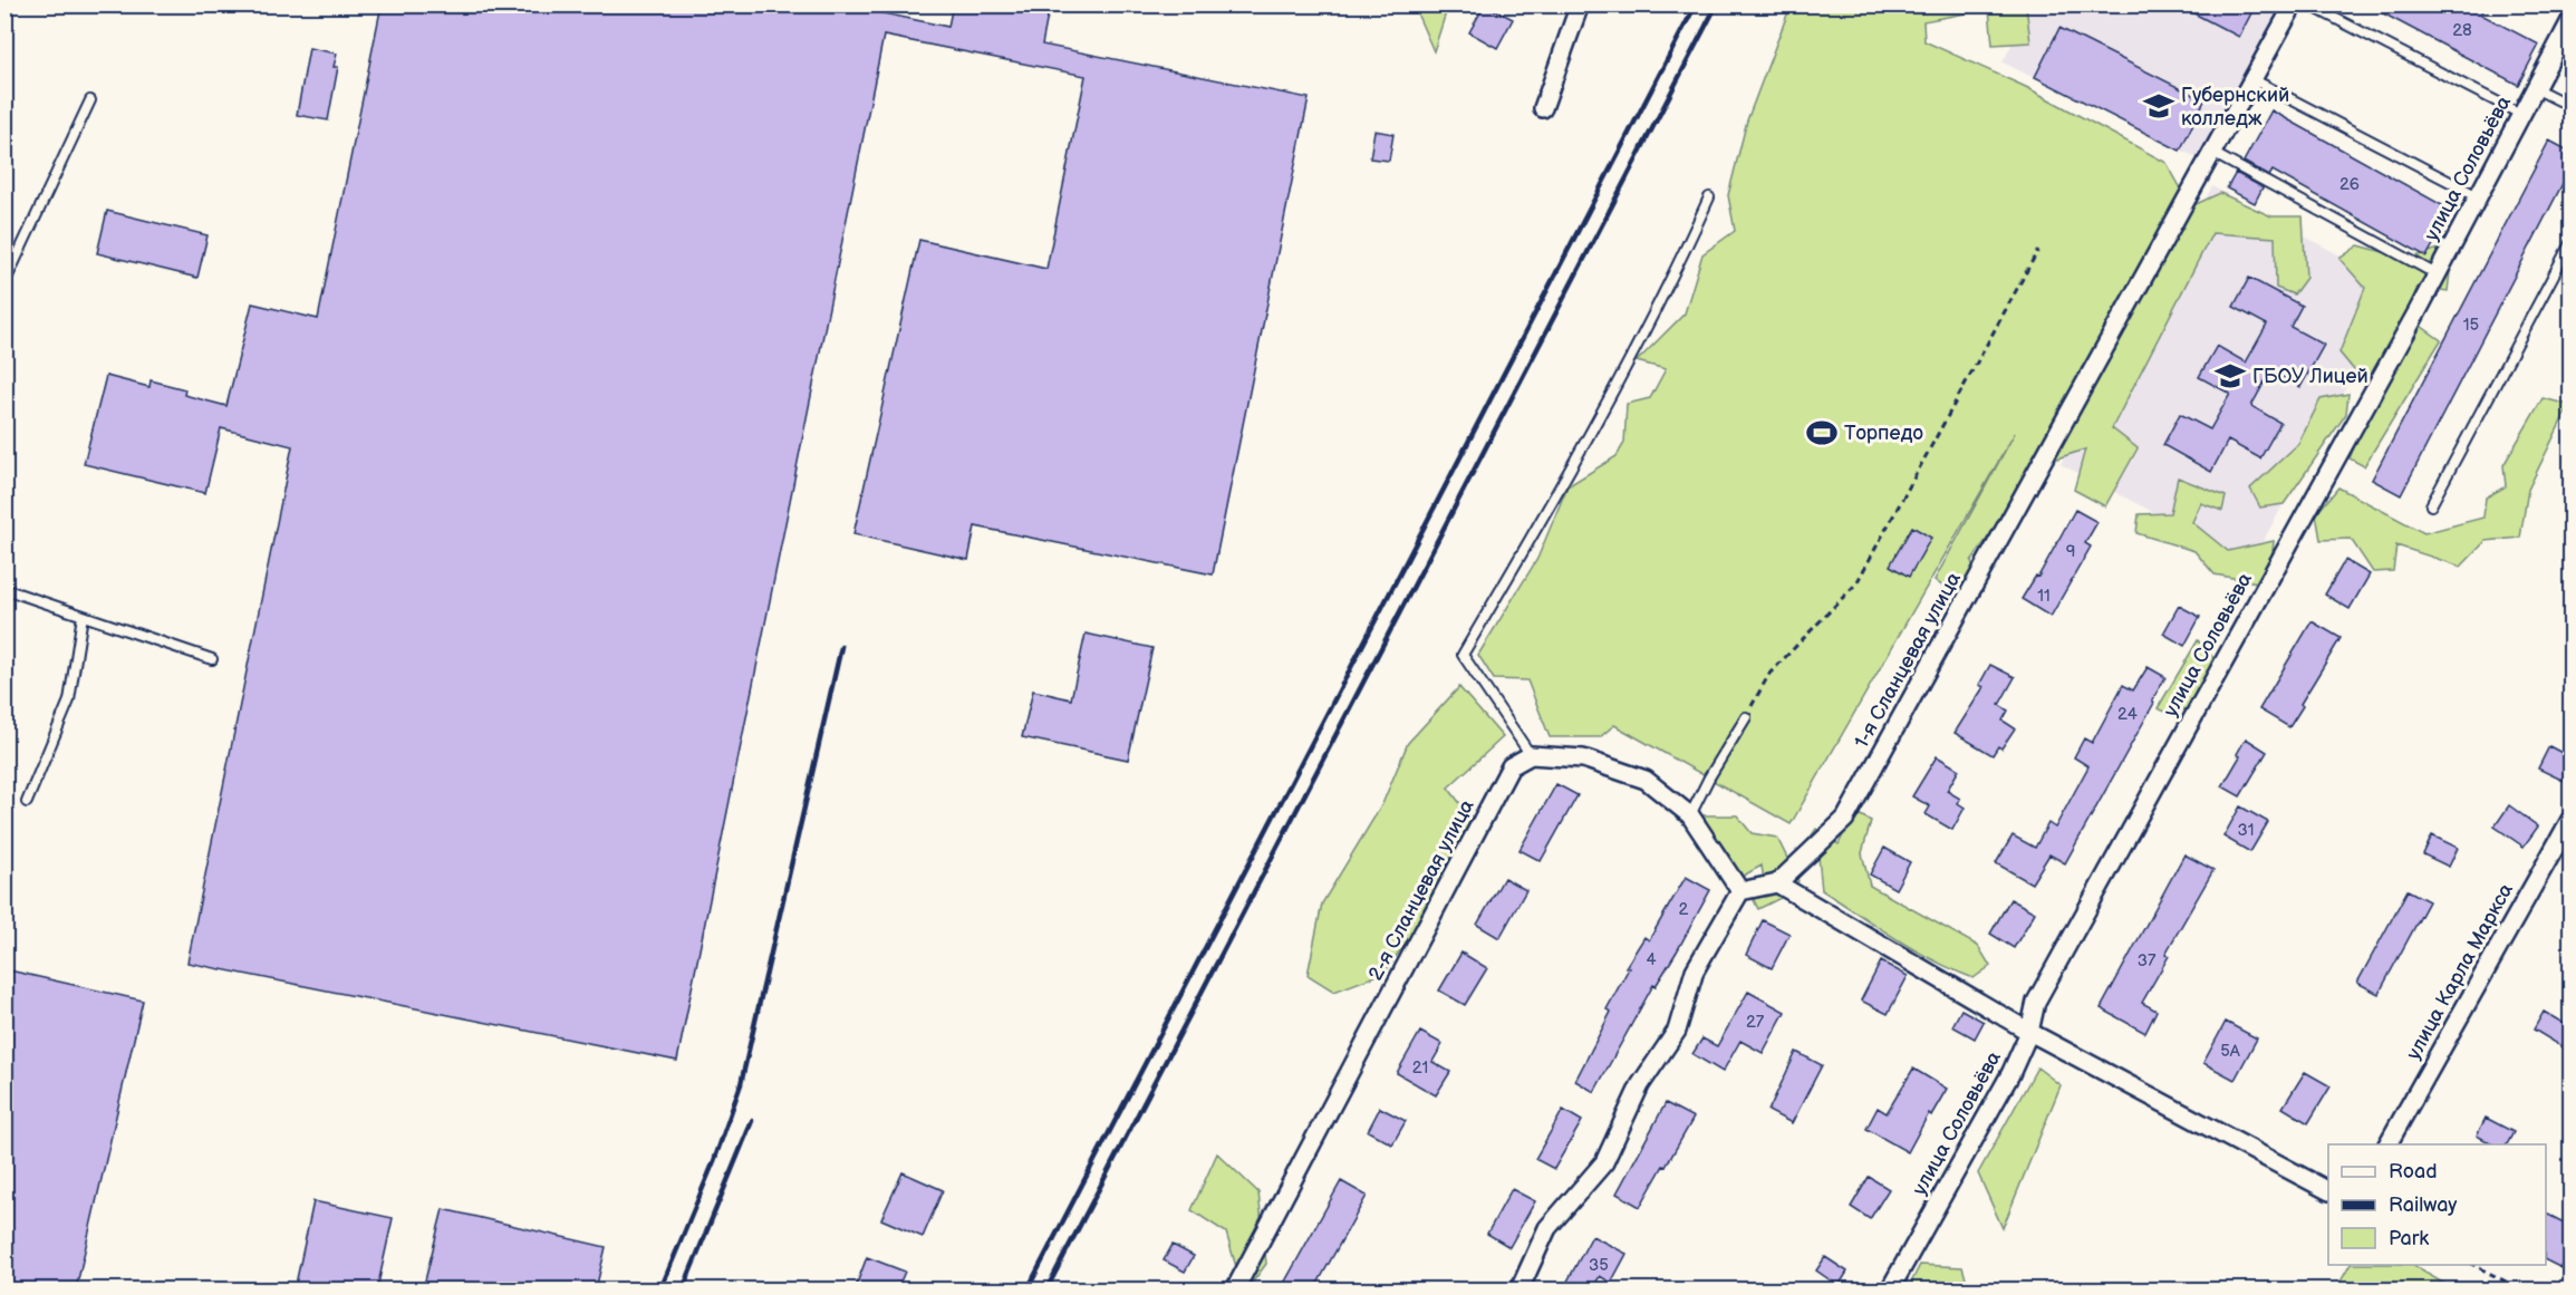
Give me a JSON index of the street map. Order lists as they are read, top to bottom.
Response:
{
  "streets": {
    "street": [
      "улица Соловьёва",
      "1-я Сланцевая улица",
      "2-я Сланцевая улица",
      "улица Карла Маркса"
    ]
  },
  "places": {
    "school or university": ["Губернский колледж", "ГБОУ Лицей"],
    "sports": ["Торпедо"]
  },
  "house_numbers": [
    "28",
    "26",
    "15",
    "9",
    "11",
    "24",
    "31",
    "2",
    "4",
    "37",
    "27",
    "5А",
    "21",
    "35"
  ],
  "legend": ["Road", "Railway", "Park"]
}
